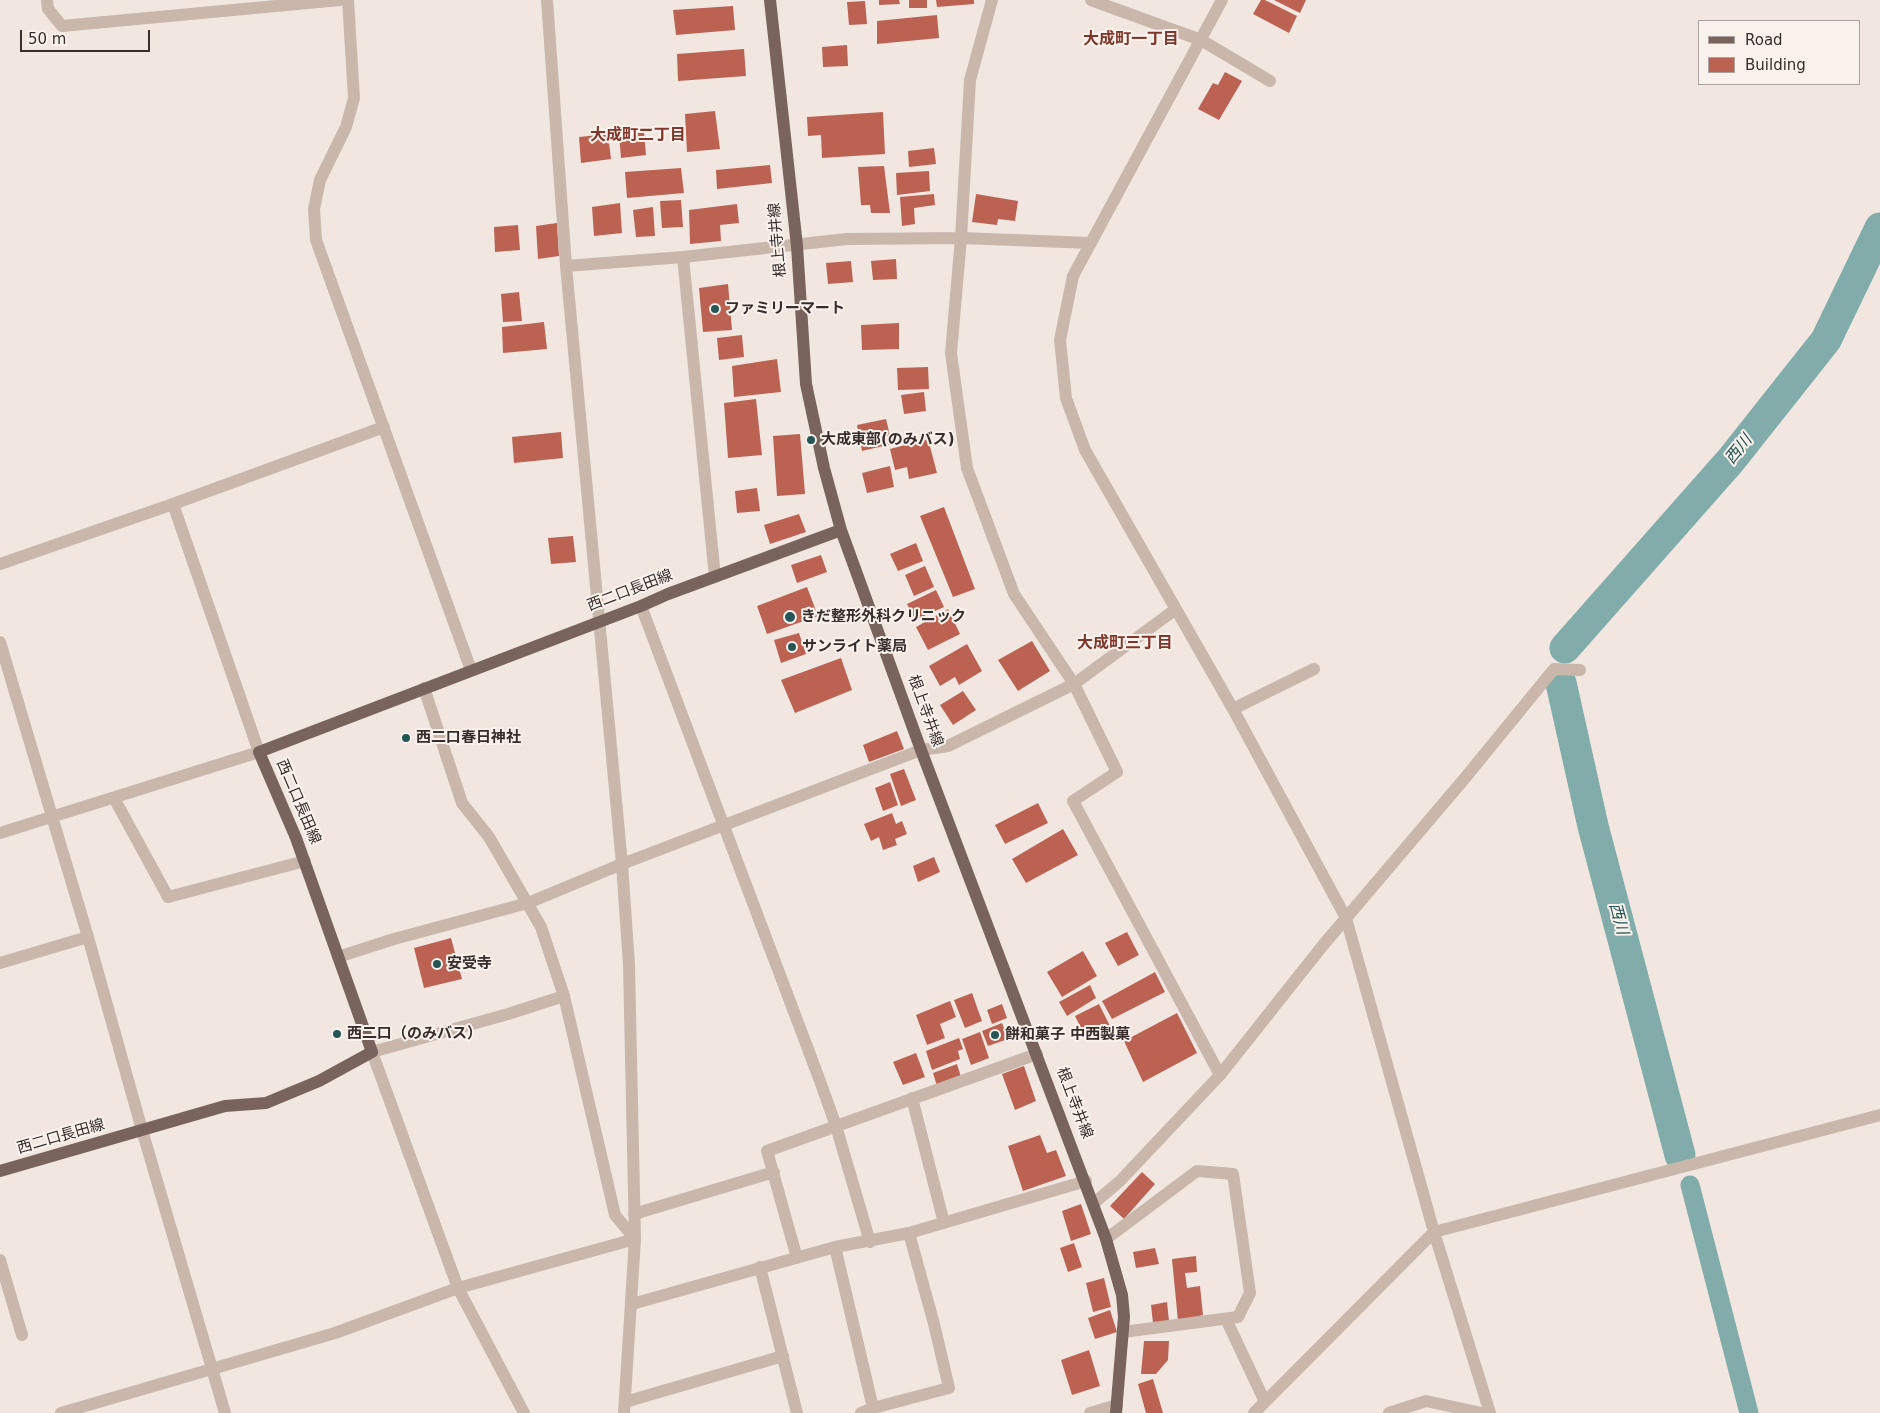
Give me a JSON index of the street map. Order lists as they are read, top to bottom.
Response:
{
  "streets": {
    "main road": ["根上寺井線", "西二口長田線"]
  },
  "crossings": [
    ["根上寺井線", "西二口長田線"]
  ],
  "districts": ["大成町一丁目", "大成町二丁目", "大成町三丁目"],
  "water": ["西川"],
  "places": [
    "ファミリーマート",
    "大成東部(のみバス)",
    "きだ整形外科クリニック",
    "サンライト薬局",
    "西二口春日神社",
    "安受寺",
    "西二口（のみバス）",
    "餅和菓子 中西製菓"
  ],
  "legend": ["Road", "Building"],
  "scale_bar": "50 m"
}
